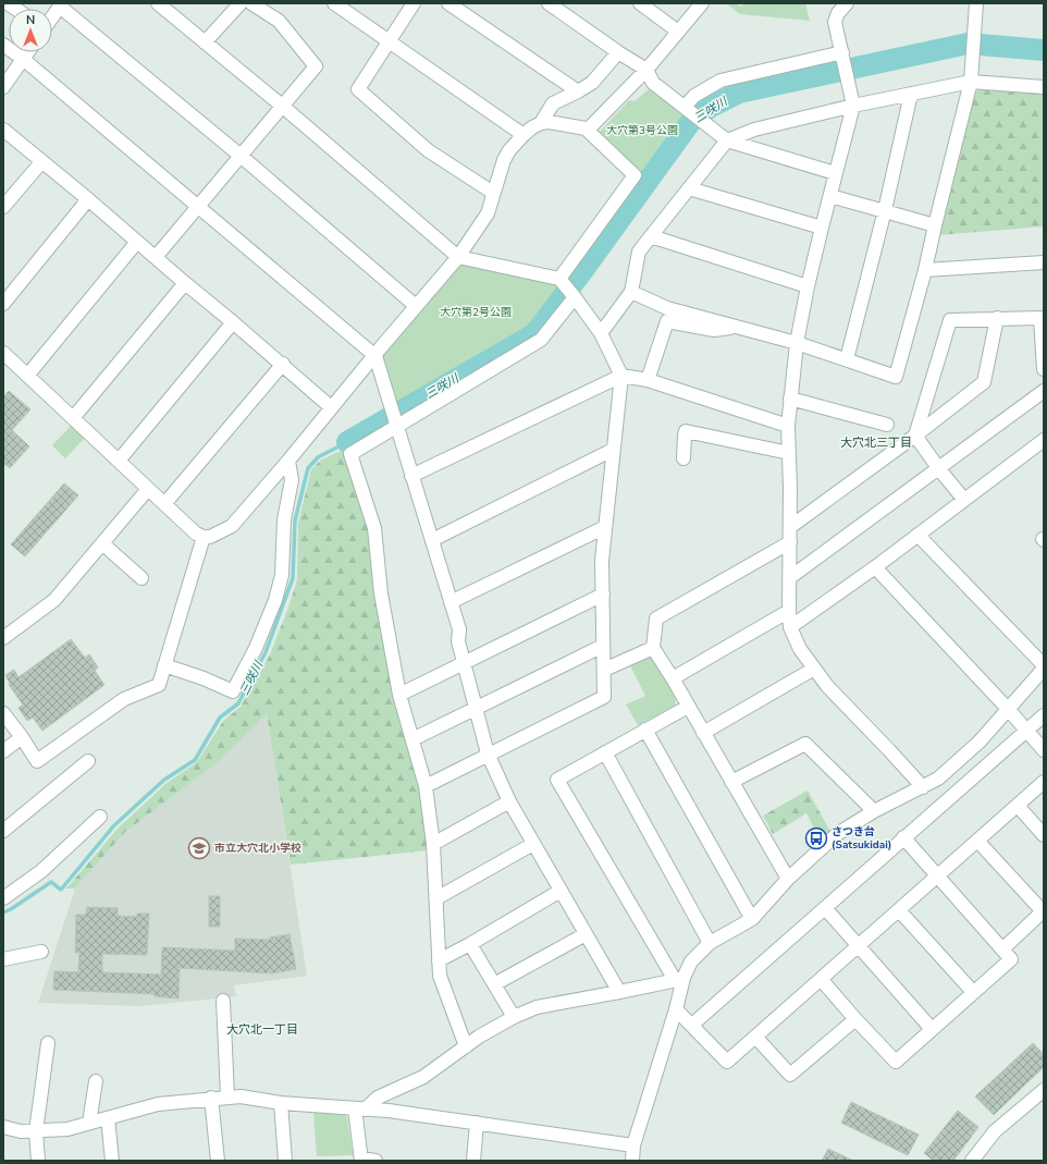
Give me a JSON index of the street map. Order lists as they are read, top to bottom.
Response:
{
  "districts": ["大穴北三丁目", "大穴北一丁目"],
  "water": ["三咲川"],
  "parks": ["大穴第3号公園", "大穴第2号公園"],
  "places": {
    "bus stop": ["さつき台 (Satsukidai)"],
    "school or university": ["市立大穴北小学校"]
  },
  "north": "top"
}
